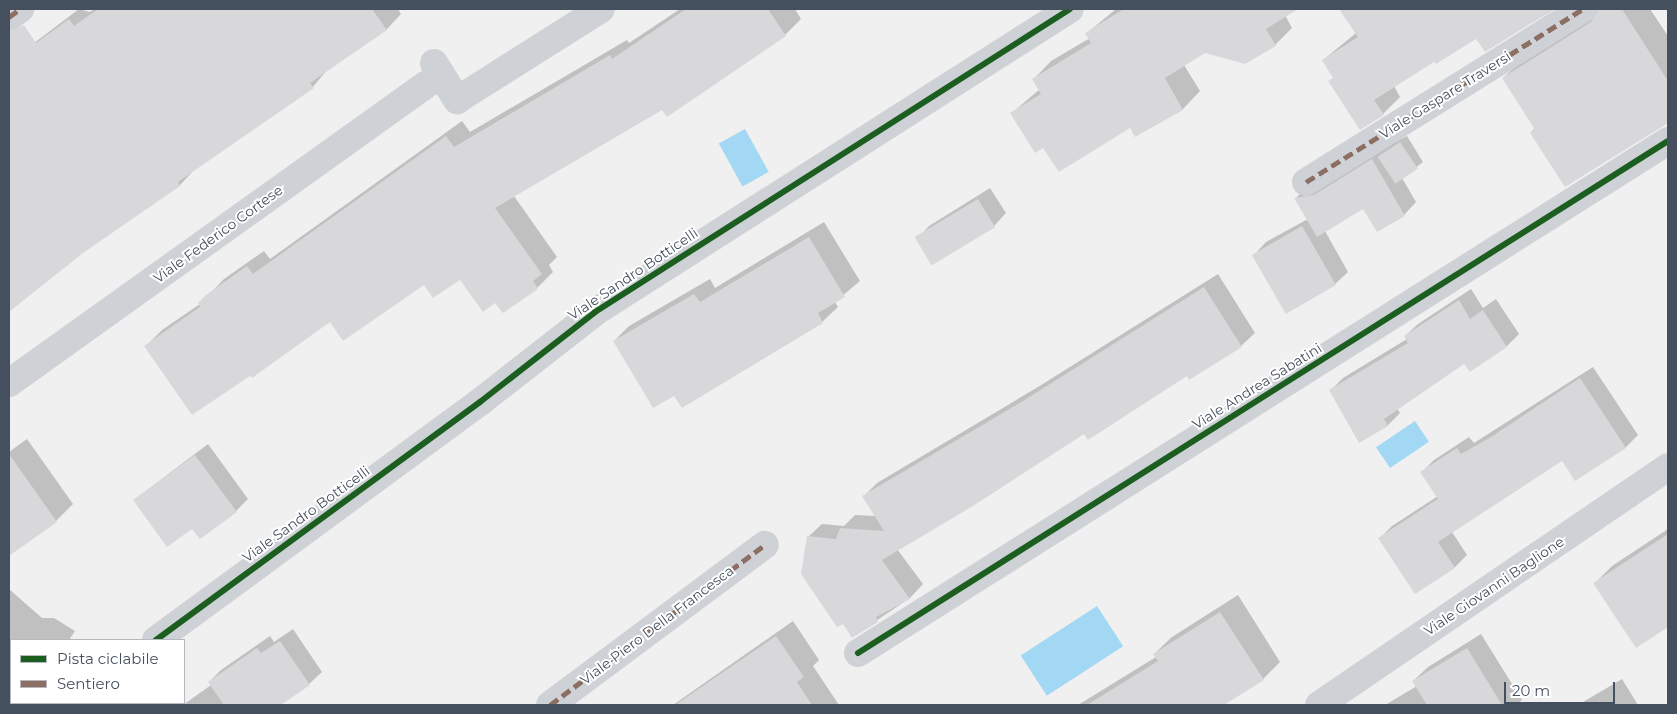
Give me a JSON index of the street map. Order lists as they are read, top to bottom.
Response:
{
  "streets": {
    "street": [
      "Viale Gaspare Traversi",
      "Viale Federico Cortese",
      "Viale Sandro Botticelli",
      "Viale Andrea Sabatini",
      "Viale Giovanni Baglione",
      "Viale Piero Della Francesca"
    ]
  },
  "legend": ["Pista ciclabile", "Sentiero"],
  "scale_bar": "20 m"
}
